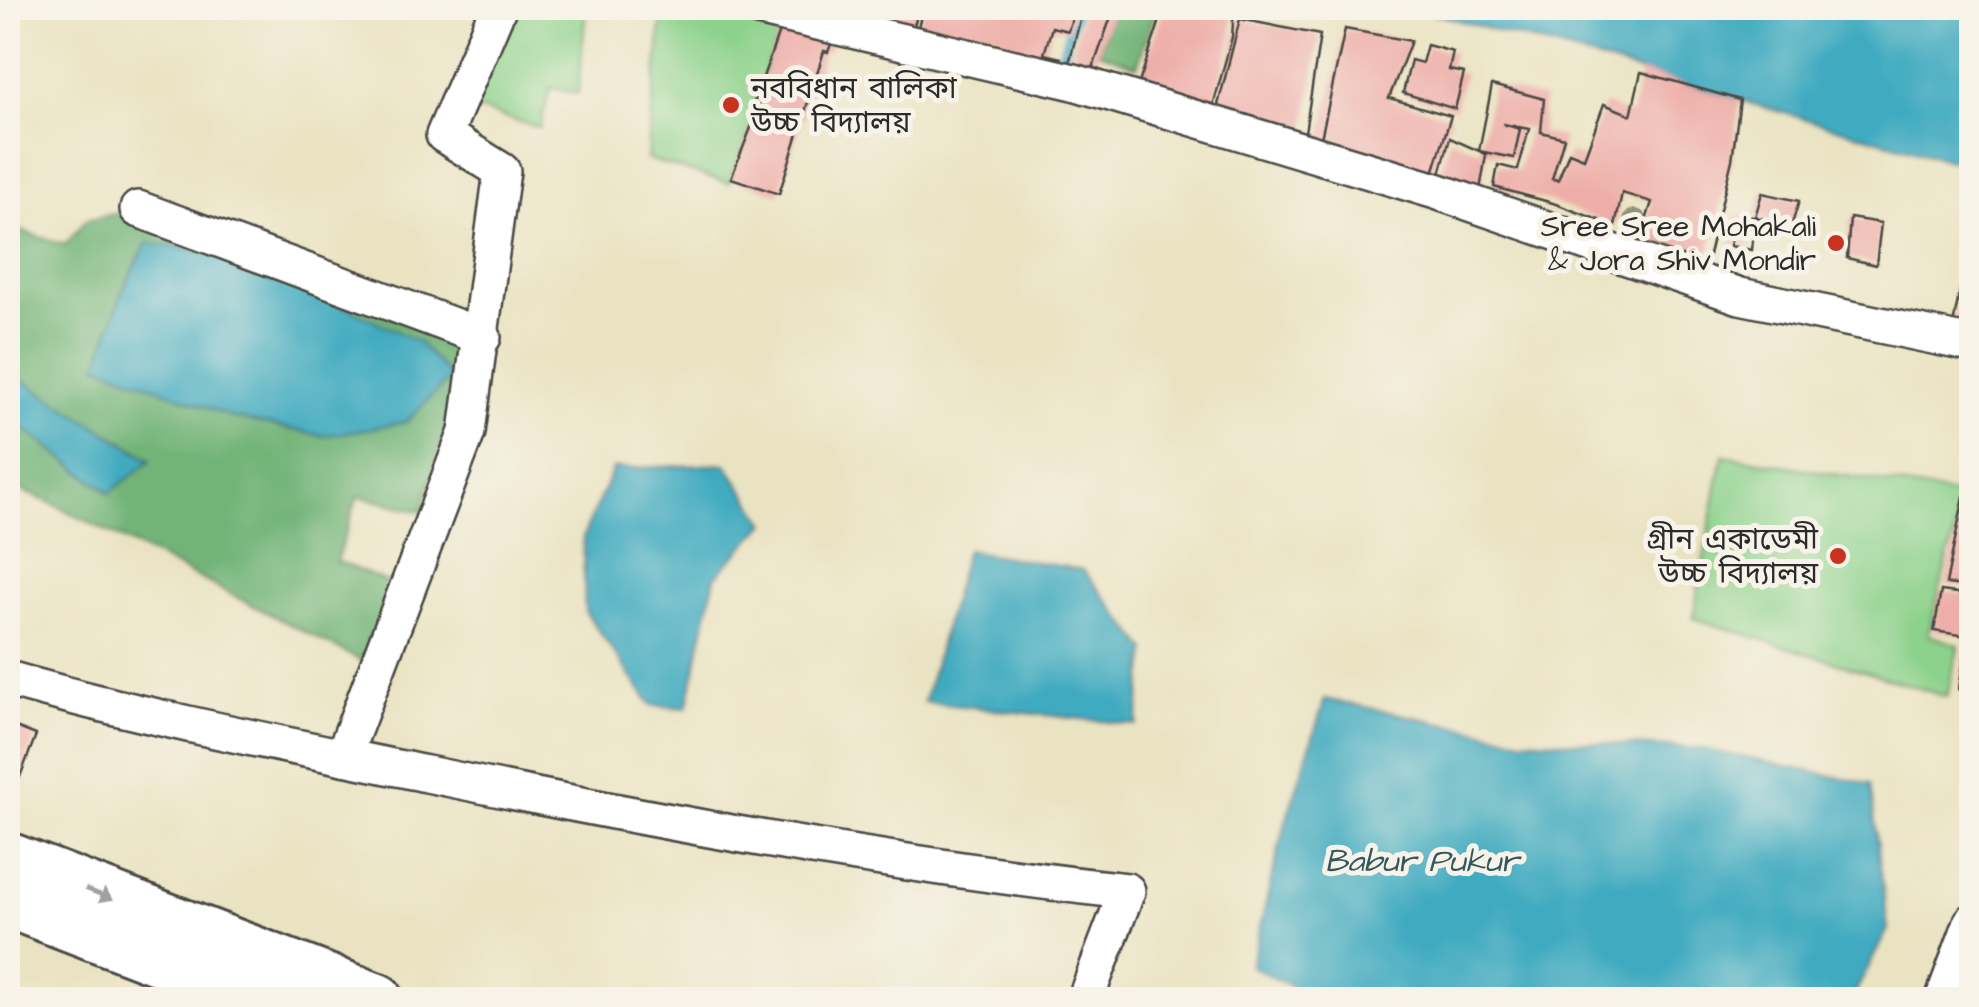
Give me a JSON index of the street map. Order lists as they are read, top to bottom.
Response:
{
  "water": ["Babur Pukur"],
  "places": ["নববিধান বালিকা উচ্চ বিদ্যালয়", "Sree Sree Mohakali & Jora Shiv Mondir", "গ্রীন একাডেমী উচ্চ বিদ্যালয়"]
}
